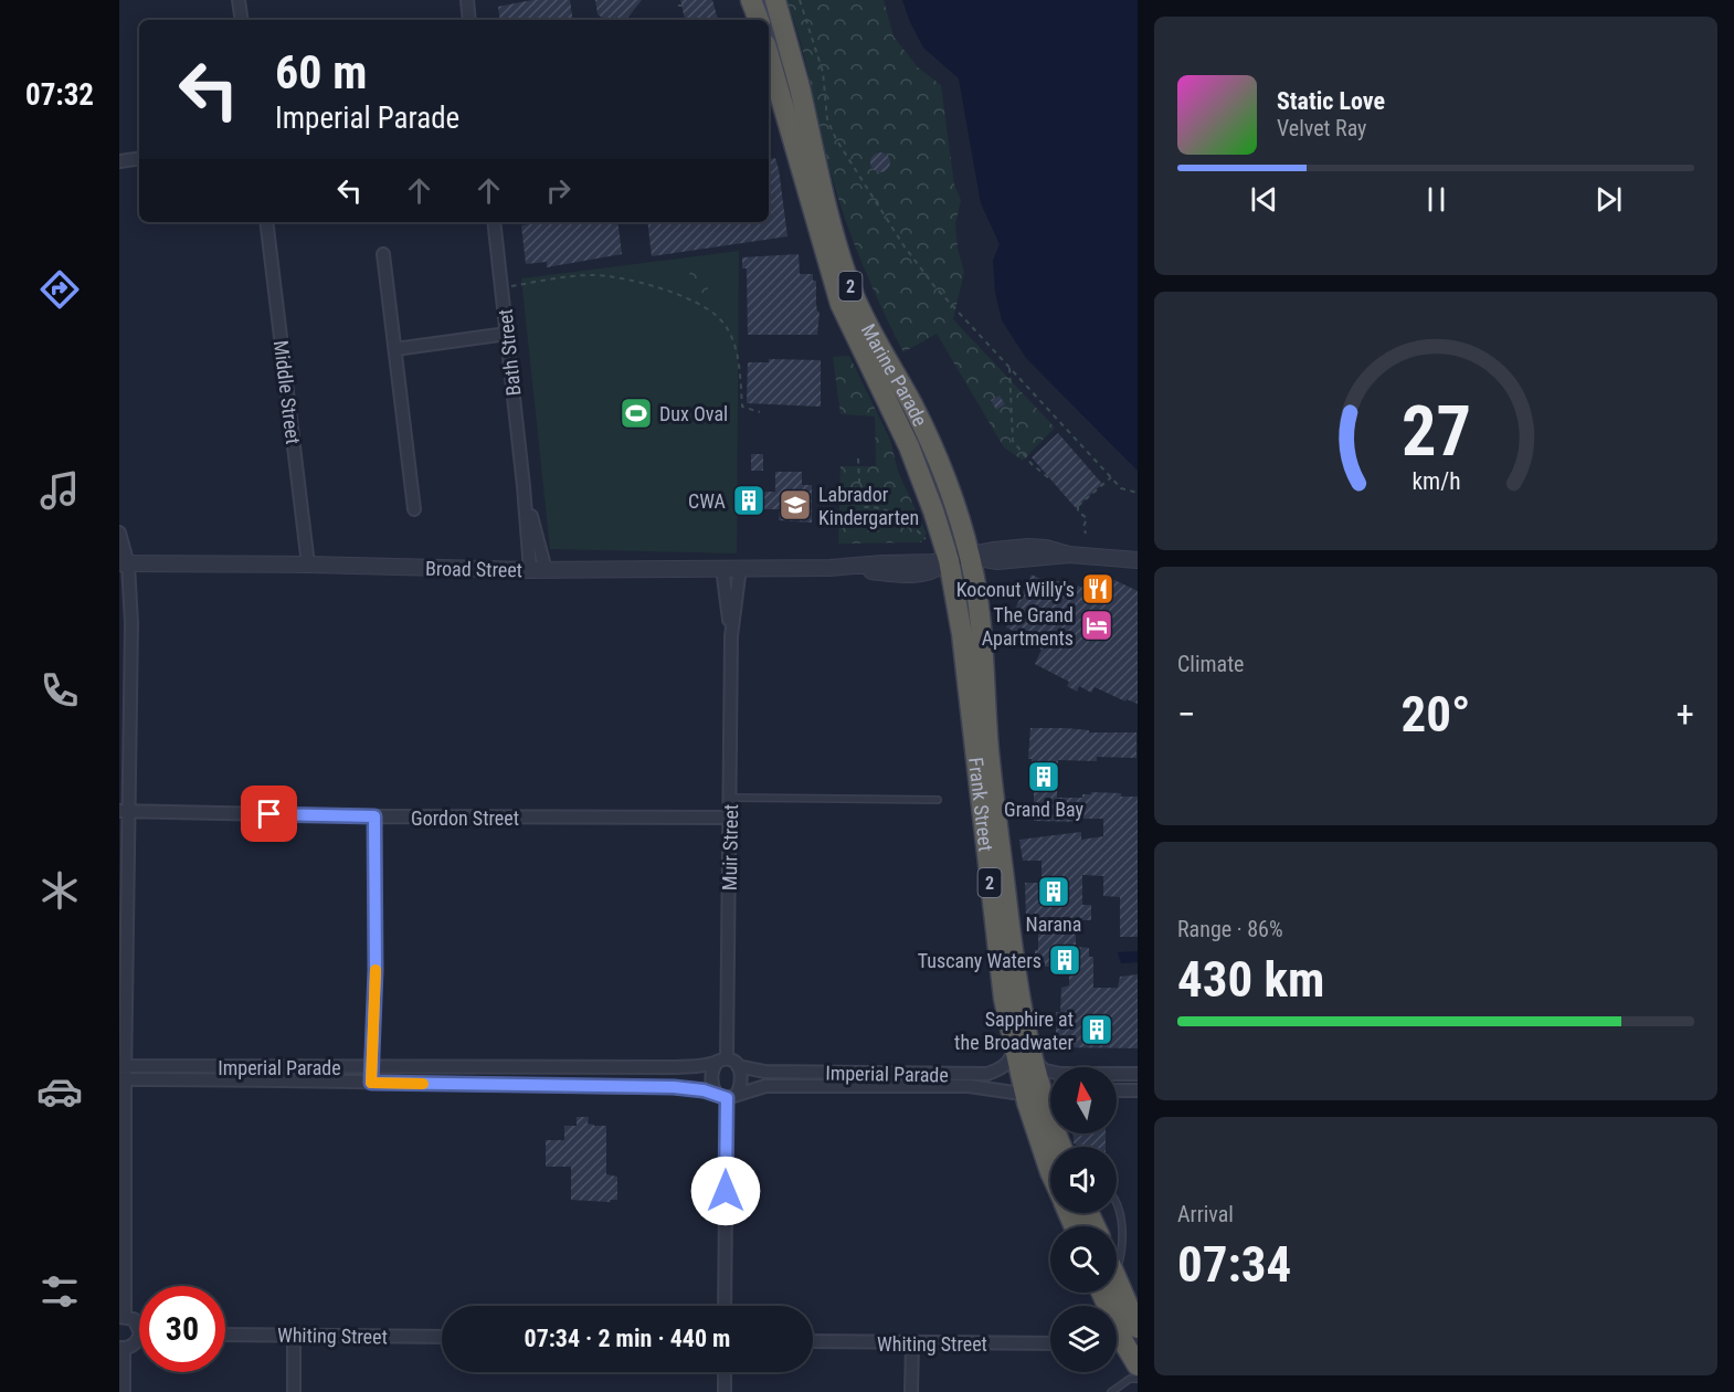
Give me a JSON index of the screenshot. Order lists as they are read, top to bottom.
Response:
{
  "streets": {
    "highway": ["2", "Marine Parade", "Frank Street"],
    "street": [
      "Bath Street",
      "Middle Street",
      "Broad Street",
      "Gordon Street",
      "Muir Street",
      "Imperial Parade",
      "Whiting Street"
    ]
  },
  "crossings": [
    ["Bath Street", "Broad Street"],
    ["Marine Parade", "Broad Street"],
    ["Marine Parade", "Frank Street"],
    ["Middle Street", "Broad Street"],
    ["Broad Street", "Frank Street"],
    ["Broad Street", "Muir Street"],
    ["Frank Street", "Imperial Parade"],
    ["Gordon Street", "Muir Street"],
    ["Muir Street", "Imperial Parade"]
  ],
  "places": {
    "sports": ["Dux Oval"],
    "building": [
      "CWA",
      "Grand Bay",
      "Narana",
      "Tuscany Waters",
      "Sapphire at the Broadwater"
    ],
    "school or university": ["Labrador Kindergarten"],
    "restaurant": ["Koconut Willy's"],
    "hotel": ["The Grand Apartments"]
  },
  "north": "top",
  "page": {
    "tabs": "07:32",
    "turn": ["60 m", "Imperial Parade"],
    "song": ["Static Love", "Velvet Ray"],
    "tile": [
      "Climate",
      ["Range · 86%", "430 km"],
      ["Arrival", "07:34"]
    ],
    "heat": ["−", "20°", "+"],
    "limit": "30",
    "trip": "07:34 · 2 min · 440 m",
    "gauge": ["27", "km/h"]
  }
}
